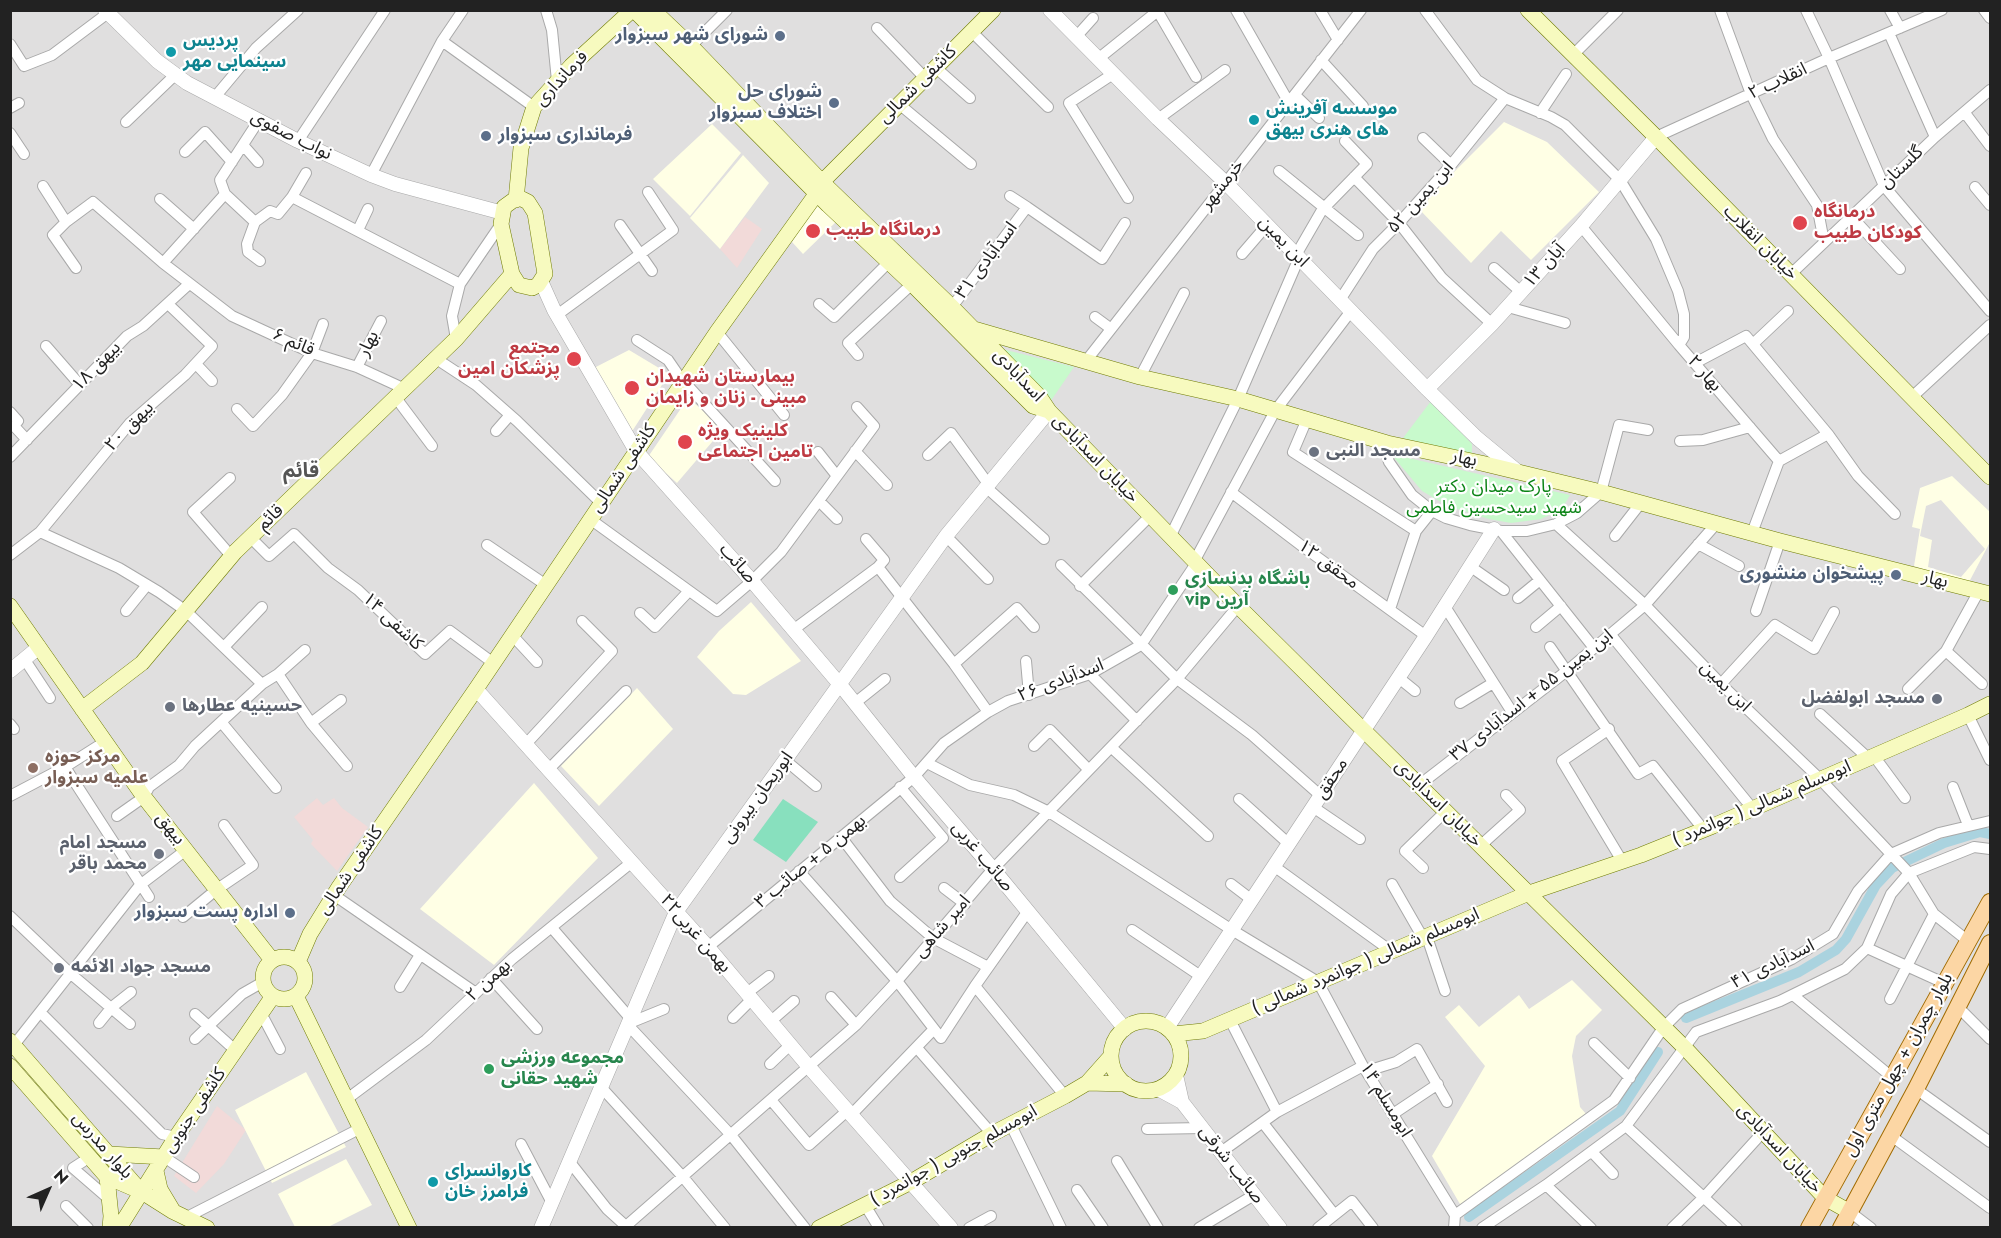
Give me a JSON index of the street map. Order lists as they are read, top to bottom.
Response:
{
  "streets": {
    "main road": [
      "فرمانداری",
      "کاشفی شمالی",
      "خیابان انقلاب",
      "بهار",
      "اسدآبادی",
      "خیابان اسدآبادی",
      "قائم",
      "ابومسلم شمالی ( جوانمرد )",
      "بیهق",
      "ابومسلم شمالی ( جوانمرد شمالی )",
      "بلوار چمران + چهل متری اول",
      "کاشفی جنوبی",
      "بلوار مدرس",
      "ابومسلم جنوبی ( جوانمرد )"
    ],
    "street": [
      "انقلاب ۲",
      "نواب صفوی",
      "گلستان",
      "خرمشهر",
      "ابن یمین ۵۲",
      "ابن یمین",
      "اسدآبادی ۳۱",
      "۱۳ آبان",
      "قائم ۶",
      "بیهق ۱۸",
      "بهار ۲",
      "بیهق ۲۰",
      "صائب",
      "محقق ۱۲",
      "کاشفی ۱۴",
      "اسدآبادی ۲۶",
      "ابن یمین ۵۵ + اسدآبادی ۳۷",
      "محقق",
      "ابوریحان بیرونی",
      "صائب غربی",
      "بهمن ۵ + صائب ۳",
      "امیر شاهی",
      "۲۲بهمن غربی",
      "اسدآبادی ۴۱",
      "بهمن ۲",
      "ابومسلم ۱۴",
      "صائب شرقی"
    ]
  },
  "crossings": [
    ["فرمانداری", "اسدآبادی"],
    ["انقلاب ۲", "خیابان انقلاب"],
    ["انقلاب ۲", "۱۳ آبان"],
    ["کاشفی شمالی", "اسدآبادی"],
    ["کاشفی شمالی", "صائب"],
    ["کاشفی شمالی", "کاشفی ۱۴"],
    ["کاشفی شمالی", "بیهق"],
    ["کاشفی شمالی", "۲۲بهمن غربی"],
    ["کاشفی شمالی", "کاشفی جنوبی"],
    ["گلستان", "خیابان انقلاب"],
    ["خرمشهر", "ابن یمین"],
    ["خرمشهر", "بهار"],
    ["ابن یمین ۵۲", "ابن یمین"],
    ["ابن یمین", "۱۳ آبان"],
    ["ابن یمین", "بهار"],
    ["ابن یمین", "اسدآبادی ۲۶"],
    ["ابن یمین", "ابن یمین ۵۵ + اسدآبادی ۳۷"],
    ["ابن یمین", "ابومسلم شمالی ( جوانمرد )"],
    ["ابن یمین", "اسدآبادی ۴۱"],
    ["خیابان انقلاب", "۱۳ آبان"],
    ["اسدآبادی ۳۱", "اسدآبادی"],
    ["۱۳ آبان", "بهار ۲"],
    ["قائم ۶", "بهار"],
    ["قائم ۶", "بیهق ۱۸"],
    ["قائم ۶", "قائم"],
    ["بهار", "اسدآبادی"],
    ["بهار", "اسدآبادی ۲۶"],
    ["بهار", "ابن یمین ۵۵ + اسدآبادی ۳۷"],
    ["بیهق ۱۸", "بیهق ۲۰"],
    ["اسدآبادی", "خیابان اسدآبادی"],
    ["اسدآبادی", "ابوریحان بیرونی"],
    ["خیابان اسدآبادی", "اسدآبادی ۲۶"],
    ["خیابان اسدآبادی", "ابن یمین ۵۵ + اسدآبادی ۳۷"],
    ["خیابان اسدآبادی", "محقق"],
    ["خیابان اسدآبادی", "ابوریحان بیرونی"],
    ["خیابان اسدآبادی", "ابومسلم شمالی ( جوانمرد )"],
    ["خیابان اسدآبادی", "امیر شاهی"],
    ["خیابان اسدآبادی", "ابومسلم شمالی ( جوانمرد شمالی )"],
    ["خیابان اسدآبادی", "اسدآبادی ۴۱"],
    ["خیابان اسدآبادی", "بلوار چمران + چهل متری اول"],
    ["قائم", "کاشفی ۱۴"],
    ["قائم", "بیهق"],
    ["صائب", "ابوریحان بیرونی"],
    ["صائب", "صائب غربی"],
    ["محقق ۱۲", "اسدآبادی ۲۶"],
    ["محقق ۱۲", "محقق"],
    ["اسدآبادی ۲۶", "بهمن ۵ + صائب ۳"],
    ["محقق", "صائب غربی"],
    ["محقق", "ابومسلم جنوبی ( جوانمرد )"],
    ["ابوریحان بیرونی", "صائب غربی"],
    ["ابوریحان بیرونی", "۲۲بهمن غربی"],
    ["ابومسلم شمالی ( جوانمرد )", "ابومسلم شمالی ( جوانمرد شمالی )"],
    ["بیهق", "کاشفی جنوبی"],
    ["صائب غربی", "بهمن ۵ + صائب ۳"],
    ["صائب غربی", "امیر شاهی"],
    ["صائب غربی", "ابومسلم جنوبی ( جوانمرد )"],
    ["بهمن ۵ + صائب ۳", "۲۲بهمن غربی"],
    ["امیر شاهی", "۲۲بهمن غربی"],
    ["۲۲بهمن غربی", "بهمن ۲"],
    ["۲۲بهمن غربی", "ابومسلم جنوبی ( جوانمرد )"],
    ["ابومسلم شمالی ( جوانمرد شمالی )", "ابومسلم ۱۴"],
    ["اسدآبادی ۴۱", "ابومسلم ۱۴"],
    ["کاشفی جنوبی", "بلوار مدرس"]
  ],
  "districts": ["قائم"],
  "parks": ["پارک میدان دکتر شهید سیدحسین فاطمی"],
  "places": [
    "شورای شهر سبزوار",
    "پردیس سینمایی مهر",
    "شورای حل اختلاف سبزوار",
    "موسسه آفرینش های هنری بیهق",
    "فرمانداری سبزوار",
    "درمانگاه کودکان طبیب",
    "درمانگاه طبیب",
    "مجتمع پزشکان امین",
    "بیمارستان شهیدان مبینی - زنان و زایمان",
    "کلینیک ویژه تامین اجتماعی",
    "مسجد النبی",
    "پیشخوان منشوری",
    "باشگاه بدنسازی vip آرین",
    "مسجد ابولفضل",
    "حسینیه عطارها",
    "مرکز حوزه علمیه سبزوار",
    "مسجد امام محمد باقر",
    "اداره پست سبزوار",
    "مسجد جواد الائمه",
    "مجموعه ورزشی شهید حقانی",
    "کاروانسرای فرامرز خان"
  ],
  "north": "top right"
}
